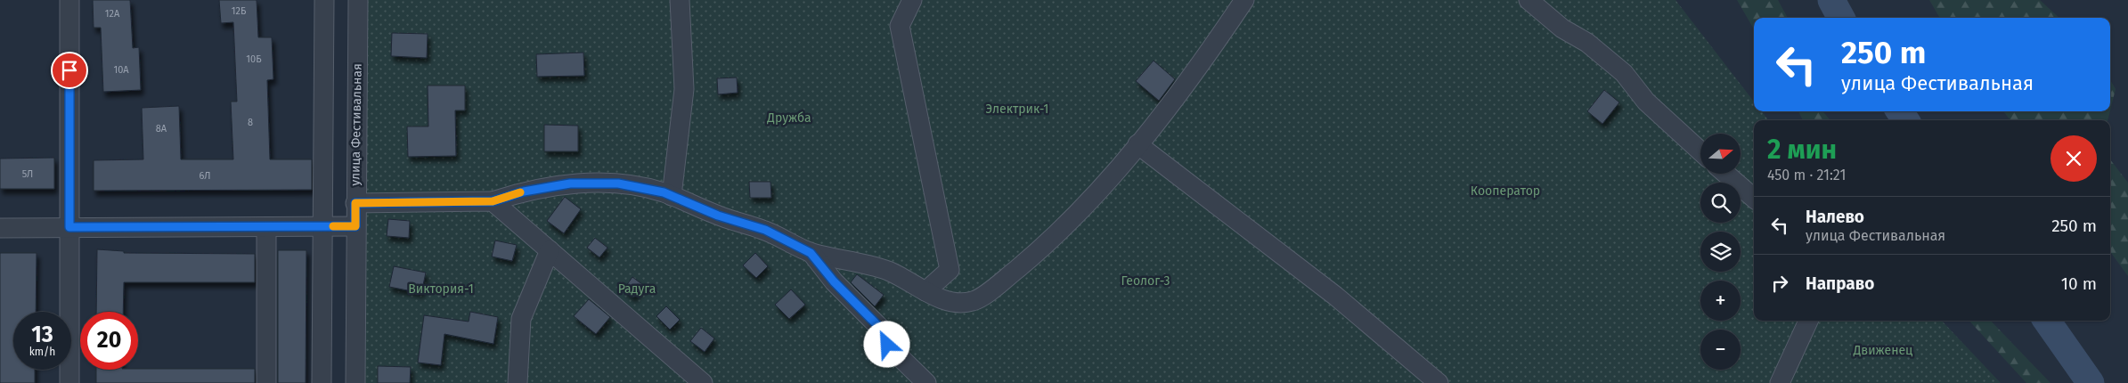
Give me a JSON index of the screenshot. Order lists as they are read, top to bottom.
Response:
{
  "streets": {
    "street": ["улица Фестивальная"]
  },
  "parks": [
    "Электрик-1",
    "Дружба",
    "Кооператор",
    "Геолог-3",
    "Виктория-1",
    "Радуга",
    "Движенец"
  ],
  "house_numbers": [
    "12Б",
    "12А",
    "10Б",
    "10А",
    "8",
    "8А",
    "5Л",
    "6Л"
  ],
  "north": "right",
  "page": {
    "turn": ["250 m", "улица Фестивальная"],
    "heading": ["2 мин", "450 m · 21:21"],
    "map_buttons": ["+", "−"],
    "list": [
      {
        "name": "Налево",
        "note": "улица Фестивальная",
        "value": "250 m"
      },
      {
        "name": "Направо",
        "value": "10 m"
      }
    ],
    "speed": "13 km/h",
    "limit": "20"
  }
}
